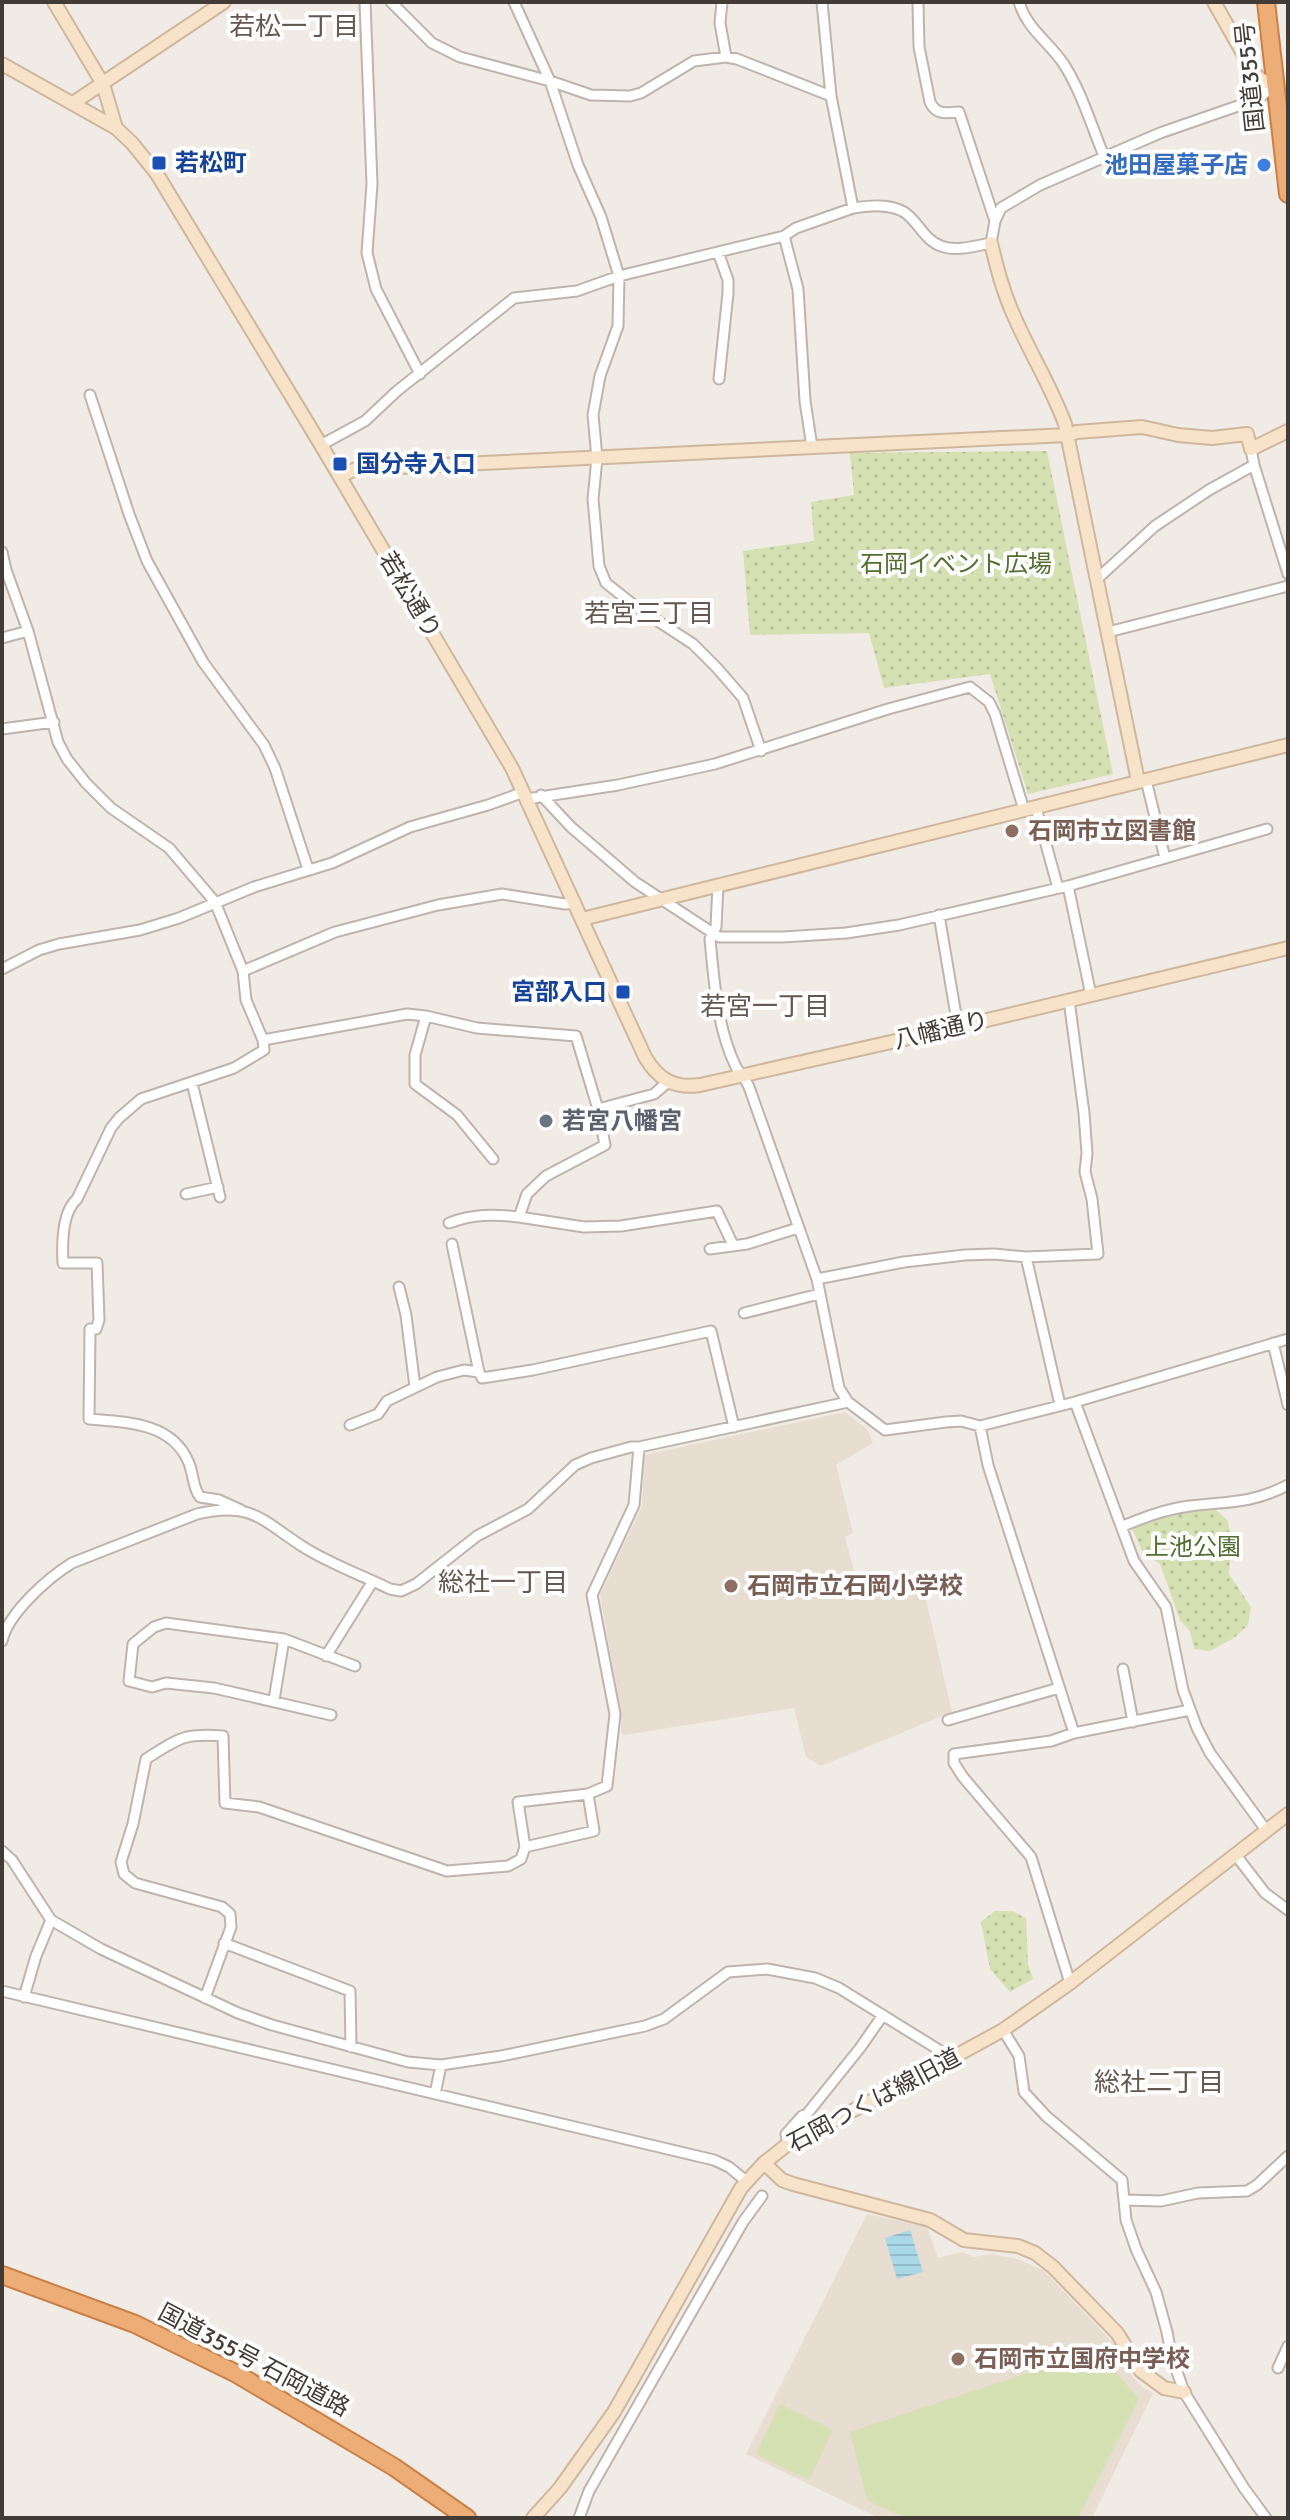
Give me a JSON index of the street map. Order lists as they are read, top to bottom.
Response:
{
  "streets": {
    "highway": ["国道355号", "国道355号 石岡道路"],
    "street": ["若松通り", "八幡通り", "石岡つくば線旧道"]
  },
  "crossings": [
    ["若松通り", "八幡通り"]
  ],
  "districts": [
    "若松一丁目",
    "若宮三丁目",
    "若宮一丁目",
    "総社一丁目",
    "総社二丁目"
  ],
  "parks": ["石岡イベント広場", "上池公園"],
  "places": {
    "transit": ["若松町", "国分寺入口", "宮部入口"],
    "other": [
      "池田屋菓子店",
      "石岡市立図書館",
      "若宮八幡宮",
      "石岡市立石岡小学校",
      "石岡市立国府中学校"
    ]
  }
}
